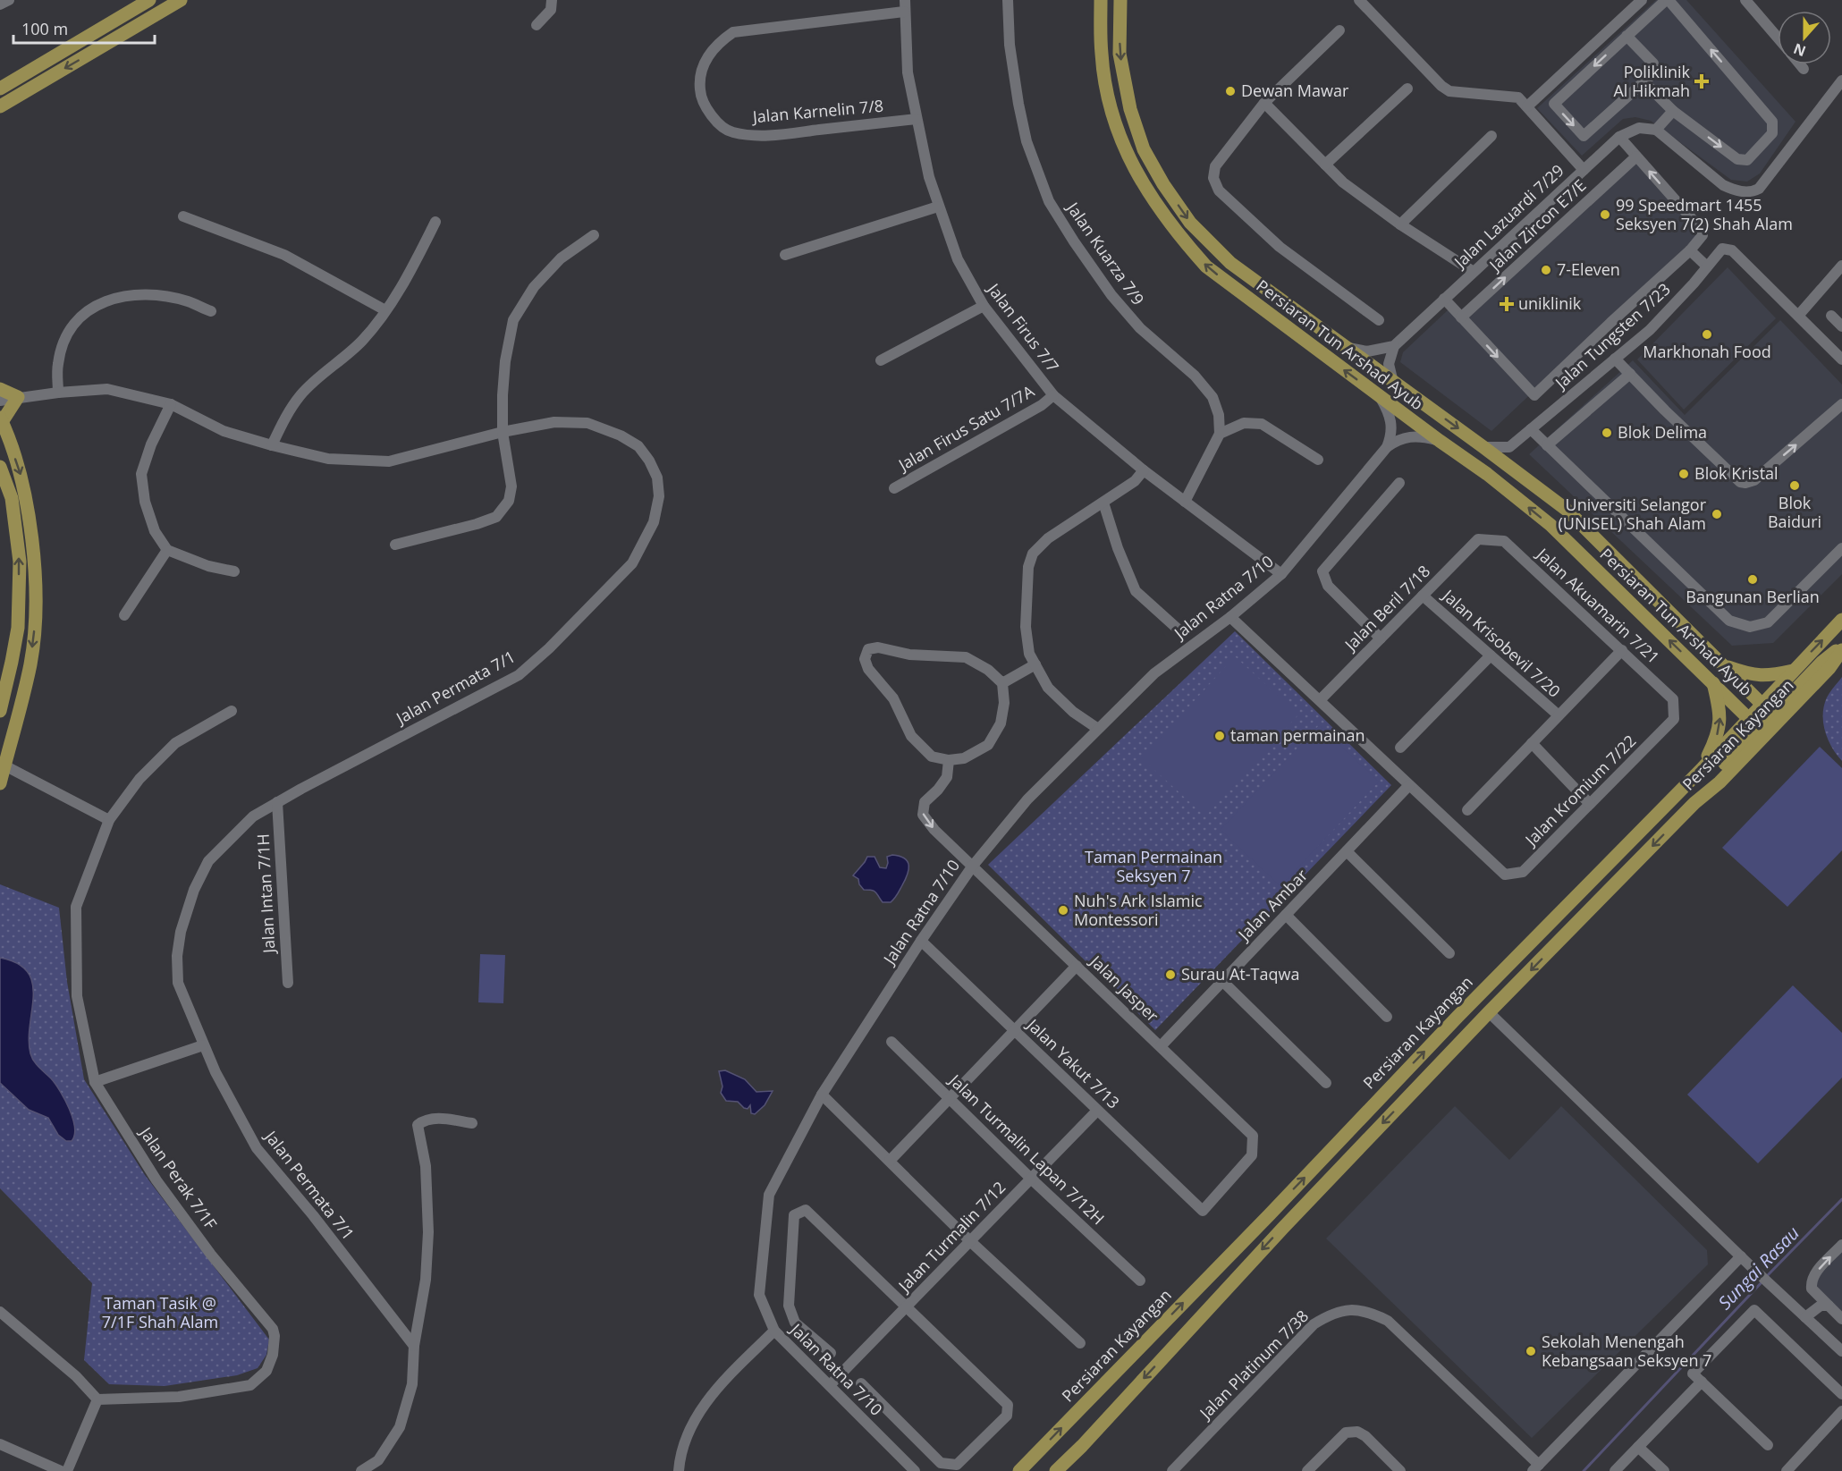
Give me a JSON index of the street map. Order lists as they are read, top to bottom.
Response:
{
  "streets": {
    "main road": ["Persiaran Tun Arshad Ayub", "Persiaran Kayangan"],
    "street": [
      "Jalan Karnelin 7/8",
      "Jalan Lazuardi 7/29",
      "Jalan Zircon E7/E",
      "Jalan Kuarza 7/9",
      "Jalan Firus 7/7",
      "Jalan Tungsten 7/23",
      "Jalan Firus Satu 7/7A",
      "Jalan Ratna 7/10",
      "Jalan Akuamarin 7/21",
      "Jalan Beril 7/18",
      "Jalan Krisobevil 7/20",
      "Jalan Permata 7/1",
      "Jalan Kromium 7/22",
      "Jalan Intan 7/1H",
      "Jalan Ambar",
      "Jalan Jasper",
      "Jalan Yakut 7/13",
      "Jalan Turmalin Lapan 7/12H",
      "Jalan Perak 7/1F",
      "Jalan Turmalin 7/12",
      "Jalan Platinum 7/38"
    ]
  },
  "crossings": [
    ["Jalan Karnelin 7/8", "Jalan Firus 7/7"],
    ["Jalan Firus 7/7", "Jalan Firus Satu 7/7A"],
    ["Jalan Firus 7/7", "Jalan Ratna 7/10"],
    ["Persiaran Tun Arshad Ayub", "Jalan Ratna 7/10"],
    ["Persiaran Tun Arshad Ayub", "Persiaran Kayangan"],
    ["Jalan Ratna 7/10", "Jalan Jasper"],
    ["Jalan Ratna 7/10", "Jalan Yakut 7/13"],
    ["Jalan Ratna 7/10", "Jalan Turmalin 7/12"],
    ["Jalan Akuamarin 7/21", "Jalan Beril 7/18"],
    ["Jalan Akuamarin 7/21", "Jalan Kromium 7/22"],
    ["Jalan Beril 7/18", "Jalan Krisobevil 7/20"],
    ["Jalan Permata 7/1", "Jalan Intan 7/1H"],
    ["Jalan Kromium 7/22", "Jalan Ambar"],
    ["Jalan Ambar", "Jalan Jasper"],
    ["Jalan Jasper", "Jalan Yakut 7/13"],
    ["Jalan Yakut 7/13", "Jalan Turmalin 7/12"],
    ["Jalan Turmalin Lapan 7/12H", "Jalan Turmalin 7/12"]
  ],
  "one_way": ["Jalan Zircon E7/E"],
  "water": ["Sungai Rasau"],
  "parks": ["Taman Permainan Seksyen 7", "Taman Tasik @ 7/1F Shah Alam"],
  "places": {
    "health": ["Poliklinik Al Hikmah", "uniklinik"],
    "other": [
      "Dewan Mawar",
      "99 Speedmart 1455 Seksyen 7(2) Shah Alam",
      "7-Eleven",
      "Markhonah Food",
      "Blok Delima",
      "Blok Kristal",
      "Blok Baiduri",
      "Universiti Selangor (UNISEL) Shah Alam",
      "Bangunan Berlian",
      "taman permainan",
      "Nuh's Ark Islamic Montessori",
      "Surau At-Taqwa",
      "Sekolah Menengah Kebangsaan Seksyen 7"
    ]
  },
  "scale_bar": "100 m",
  "north": "bottom"
}
